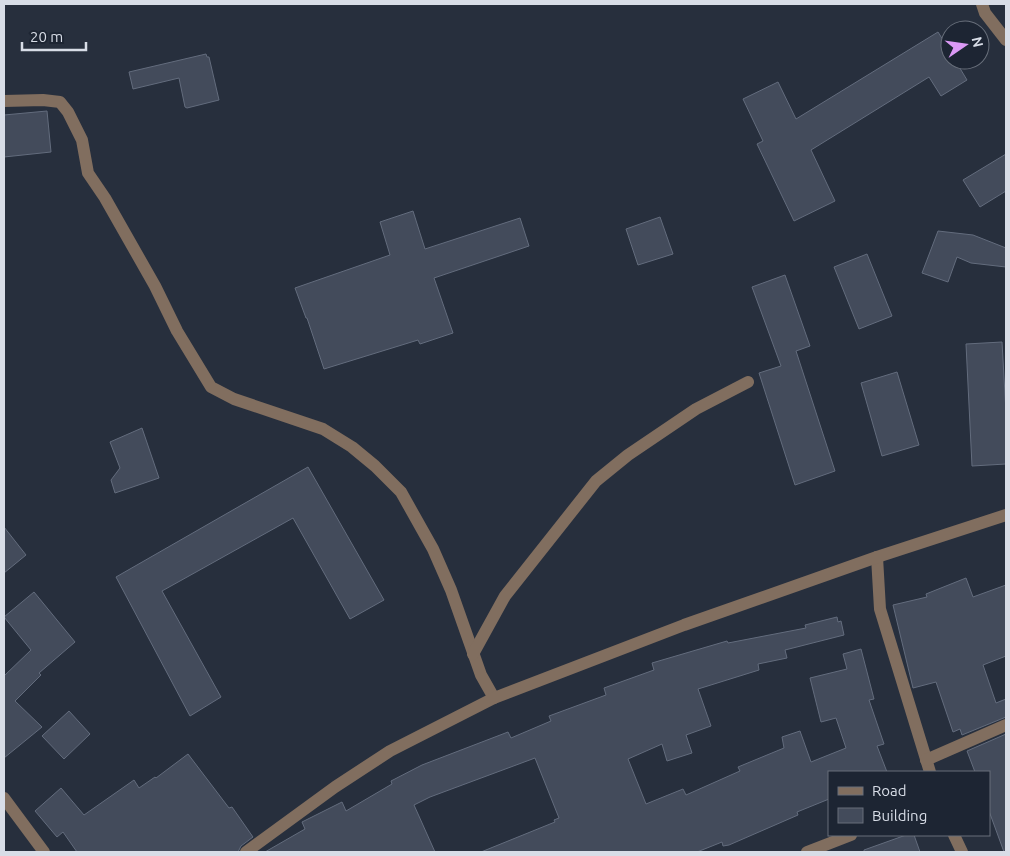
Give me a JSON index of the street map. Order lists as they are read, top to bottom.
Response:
{
  "legend": ["Road", "Building"],
  "scale_bar": "20 m",
  "north": "right"
}
